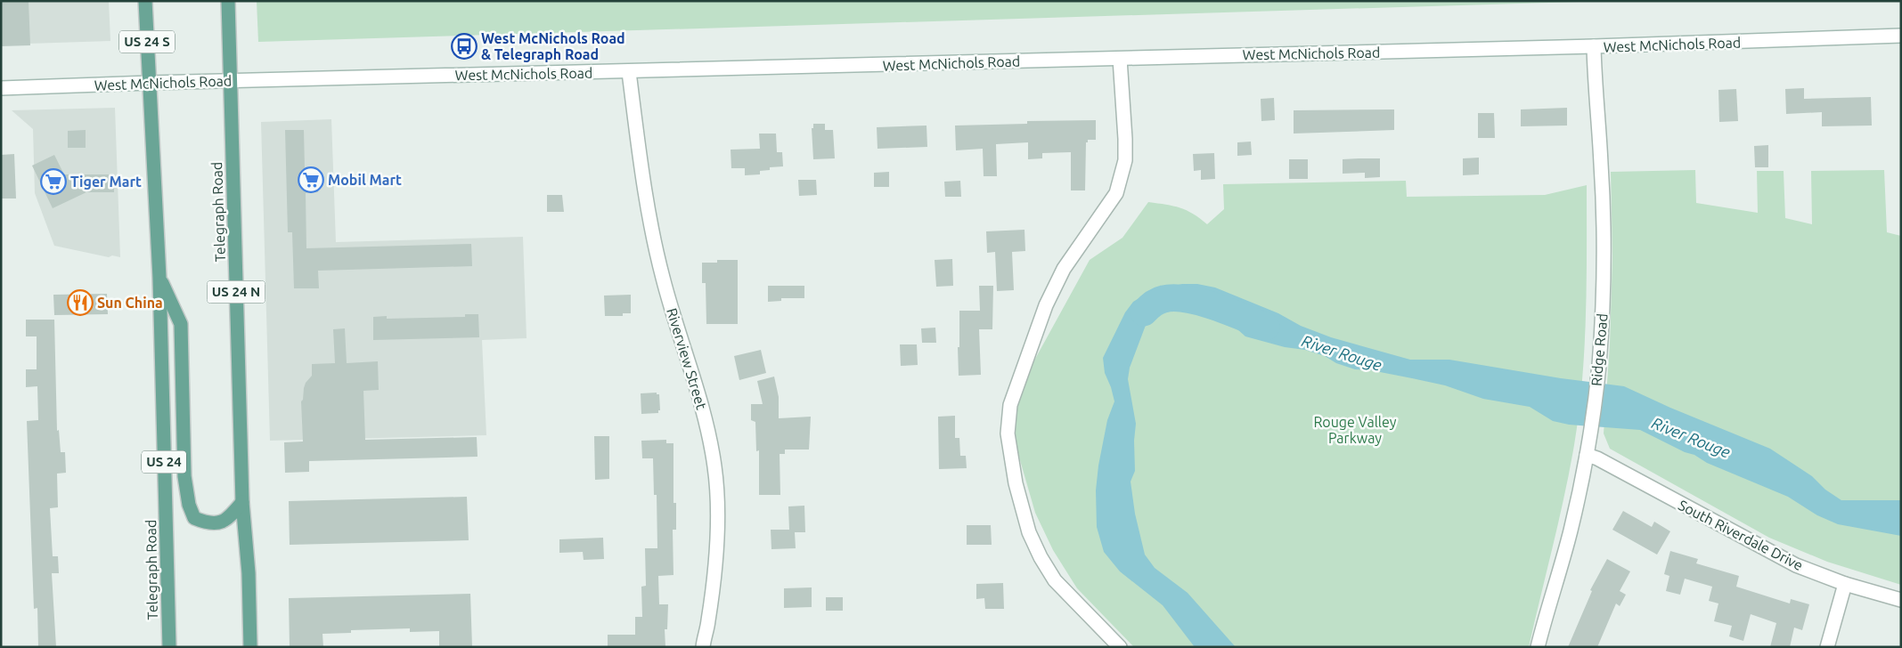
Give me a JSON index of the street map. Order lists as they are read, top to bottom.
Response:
{
  "streets": {
    "main road": [
      "US 24 S",
      "Telegraph Road",
      "US 24 N",
      "US 24"
    ],
    "street": [
      "West McNichols Road",
      "Ridge Road",
      "Riverview Street",
      "South Riverdale Drive"
    ]
  },
  "crossings": [
    ["West McNichols Road", "Telegraph Road"],
    ["West McNichols Road", "Ridge Road"],
    ["West McNichols Road", "Riverview Street"],
    ["Ridge Road", "South Riverdale Drive"]
  ],
  "water": ["River Rouge"],
  "parks": ["Rouge Valley Parkway"],
  "places": {
    "bus stop": ["West McNichols Road & Telegraph Road"],
    "supermarket": ["Mobil Mart", "Tiger Mart"],
    "restaurant": ["Sun China"]
  }
}
